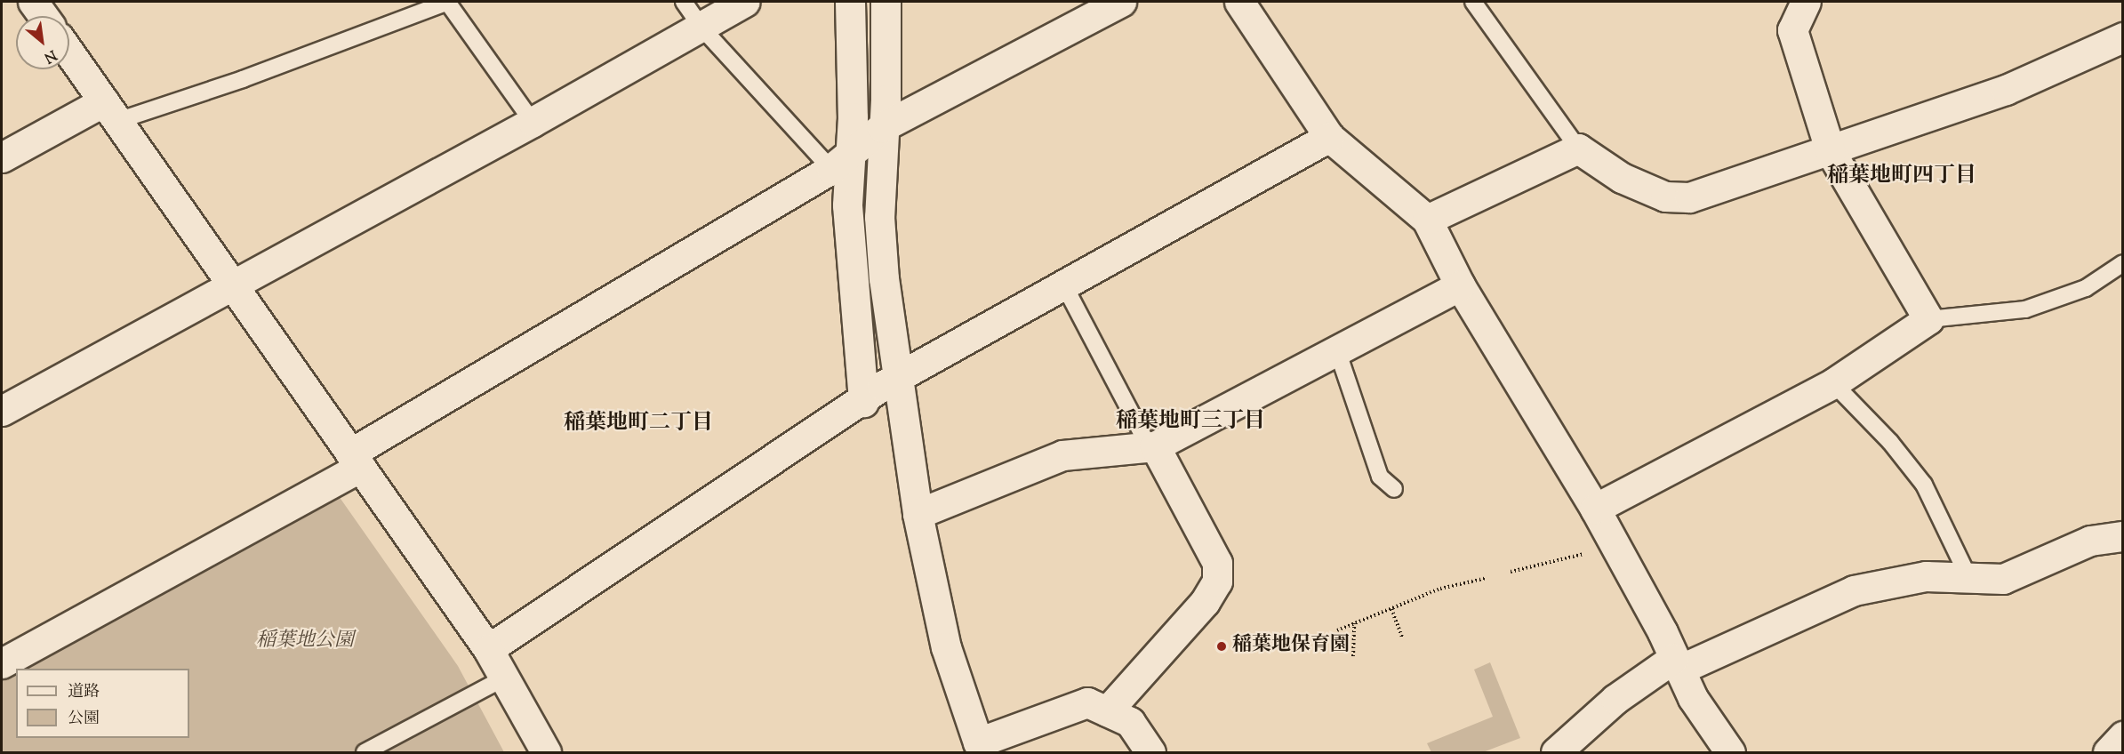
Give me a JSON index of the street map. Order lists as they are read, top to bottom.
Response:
{
  "districts": ["稲葉地町四丁目", "稲葉地町三丁目", "稲葉地町二丁目"],
  "parks": ["稲葉地公園"],
  "places": ["稲葉地保育園"],
  "legend": ["道路", "公園"],
  "north": "bottom right"
}
